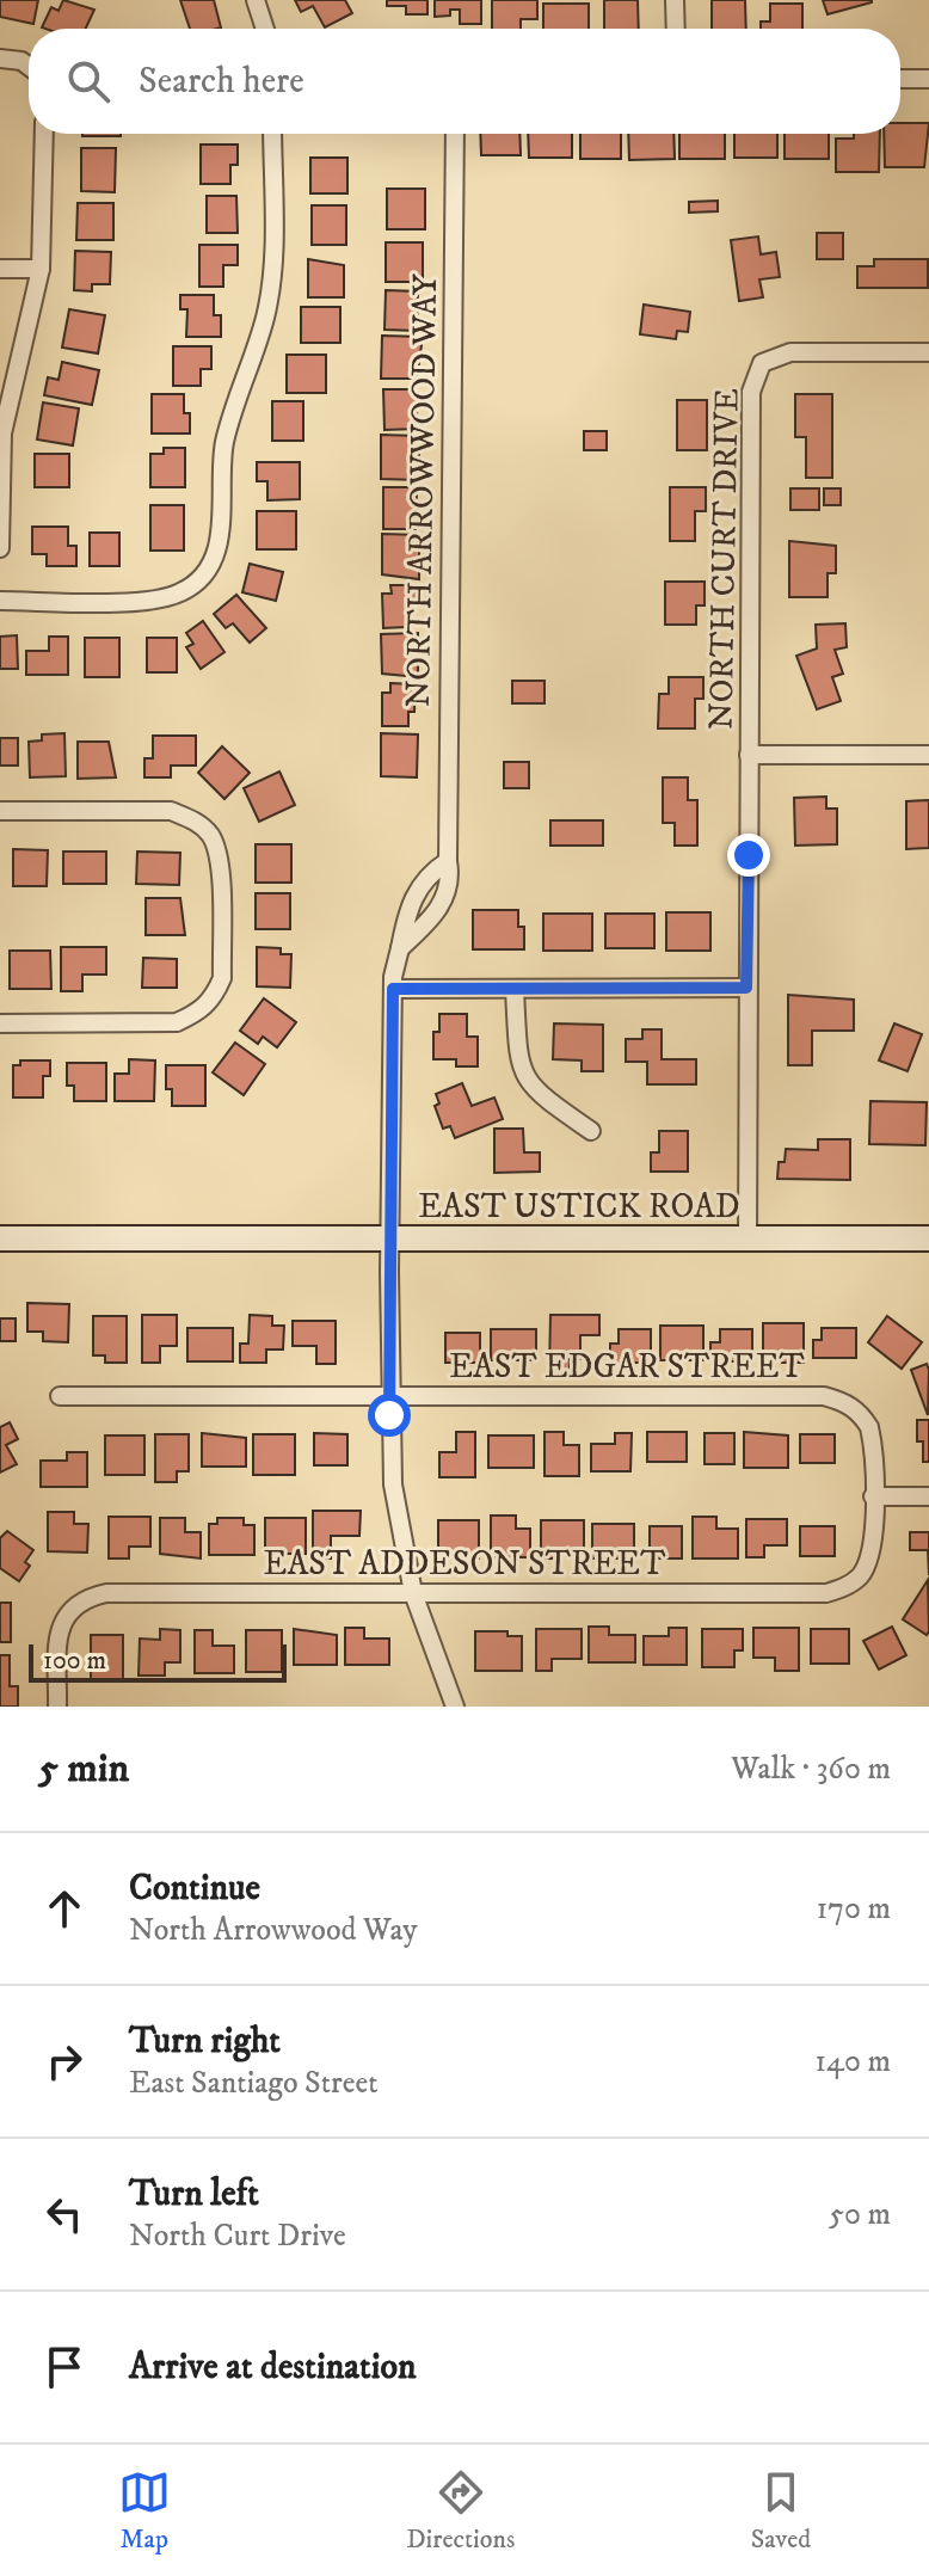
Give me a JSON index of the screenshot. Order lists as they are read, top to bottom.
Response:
{
  "streets": {
    "main road": ["EAST USTICK ROAD"],
    "street": [
      "NORTH ARROWWOOD WAY",
      "NORTH CURT DRIVE",
      "EAST EDGAR STREET",
      "EAST ADDESON STREET"
    ]
  },
  "crossings": [
    ["NORTH CURT DRIVE", "EAST USTICK ROAD"],
    ["EAST EDGAR STREET", "EAST ADDESON STREET"]
  ],
  "scale_bar": "100 m",
  "page": {
    "search": "Search here",
    "scale": "100 m",
    "heading": ["5 min", "Walk · 360 m"],
    "list": [
      ["Continue", "North Arrowwood Way", "170 m"],
      ["Turn right", "East Santiago Street", "140 m"],
      ["Turn left", "North Curt Drive", "50 m"],
      "Arrive at destination"
    ],
    "nav": ["Map", "Directions", "Saved"]
  }
}
